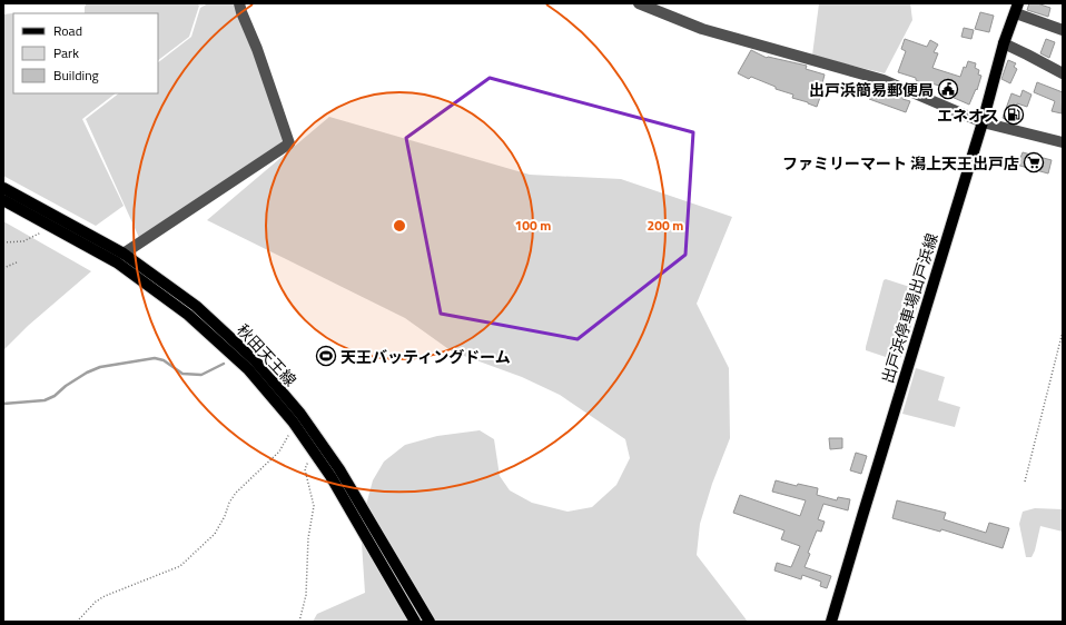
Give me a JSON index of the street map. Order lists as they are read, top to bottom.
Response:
{
  "streets": {
    "main road": ["出戸浜停車場出戸浜線", "秋田天王線"]
  },
  "places": {
    "public building": ["出戸浜簡易郵便局"],
    "fuel station": ["エネオス"],
    "supermarket": ["ファミリーマート 潟上天王出戸店"],
    "sports": ["天王バッティングドーム"]
  },
  "legend": ["Road", "Park", "Building"],
  "rings": ["100 m", "200 m"]
}
